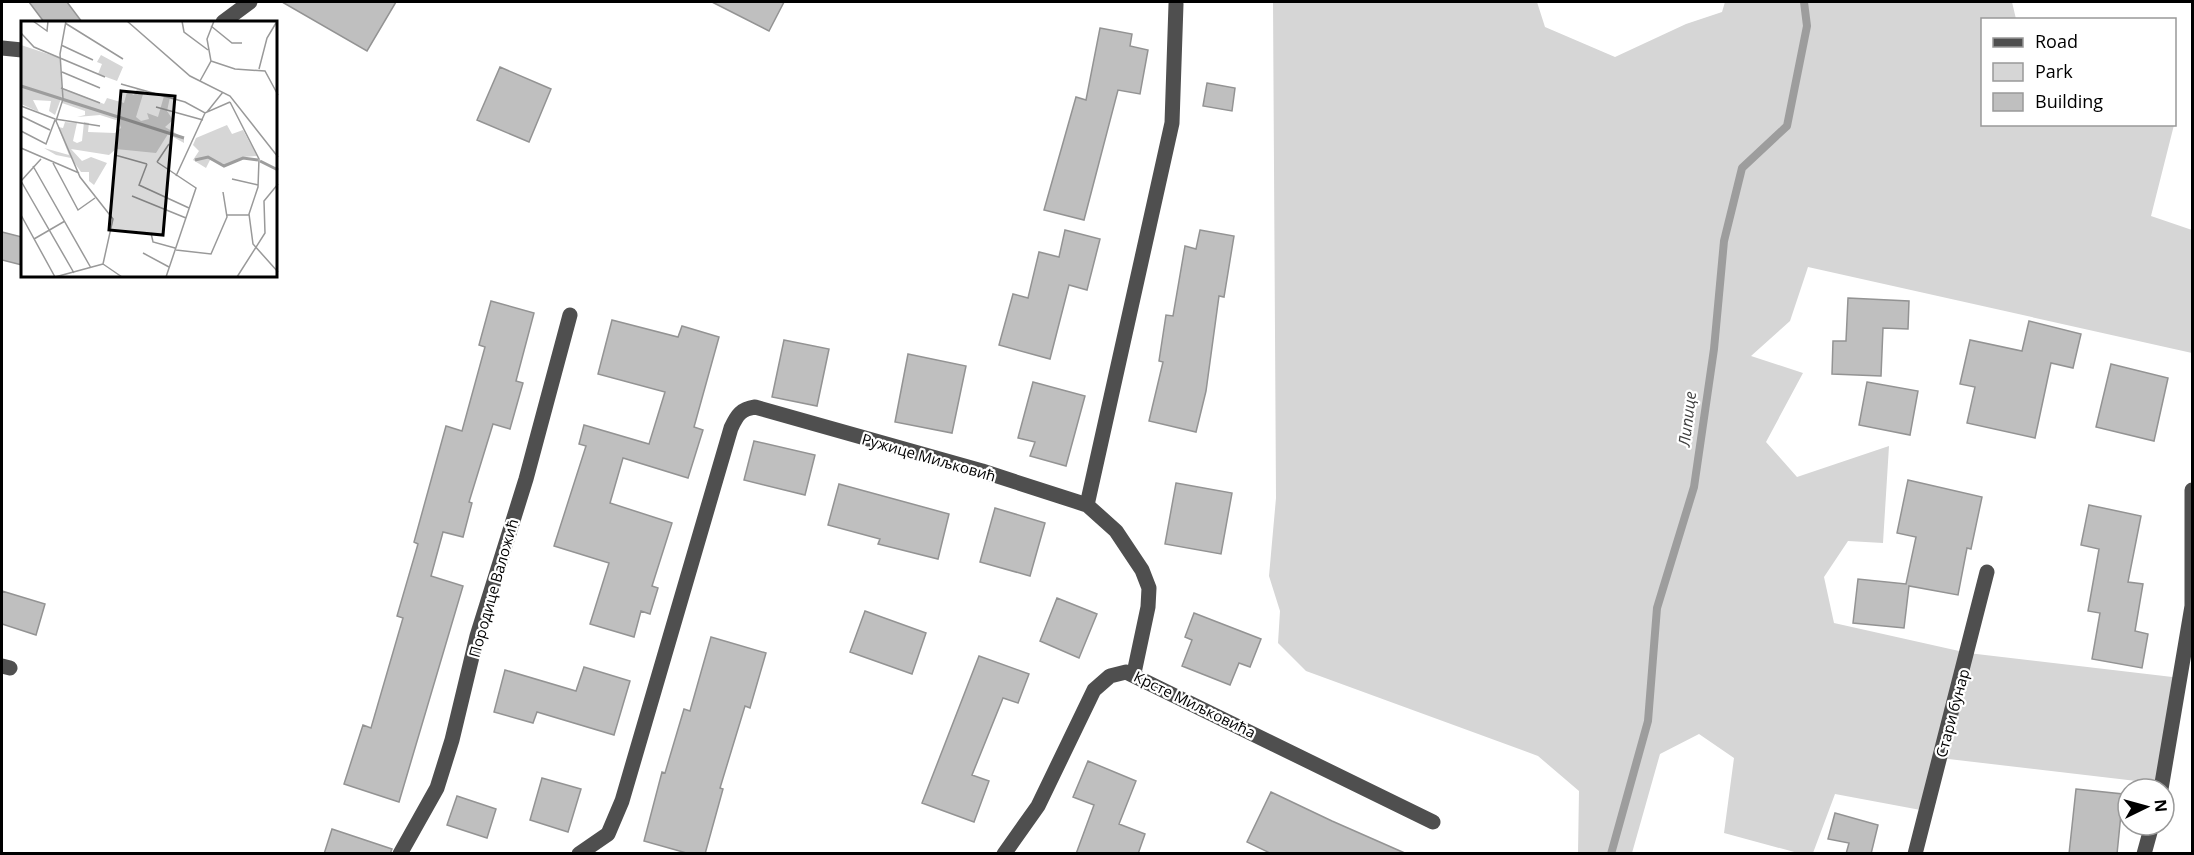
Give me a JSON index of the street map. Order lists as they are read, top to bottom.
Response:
{
  "streets": {
    "street": [
      "Ружице Миљковић",
      "Породице Валожић",
      "Крсте Миљковића",
      "Стари бунар"
    ]
  },
  "water": ["Липице"],
  "legend": ["Road", "Park", "Building"],
  "north": "right"
}
